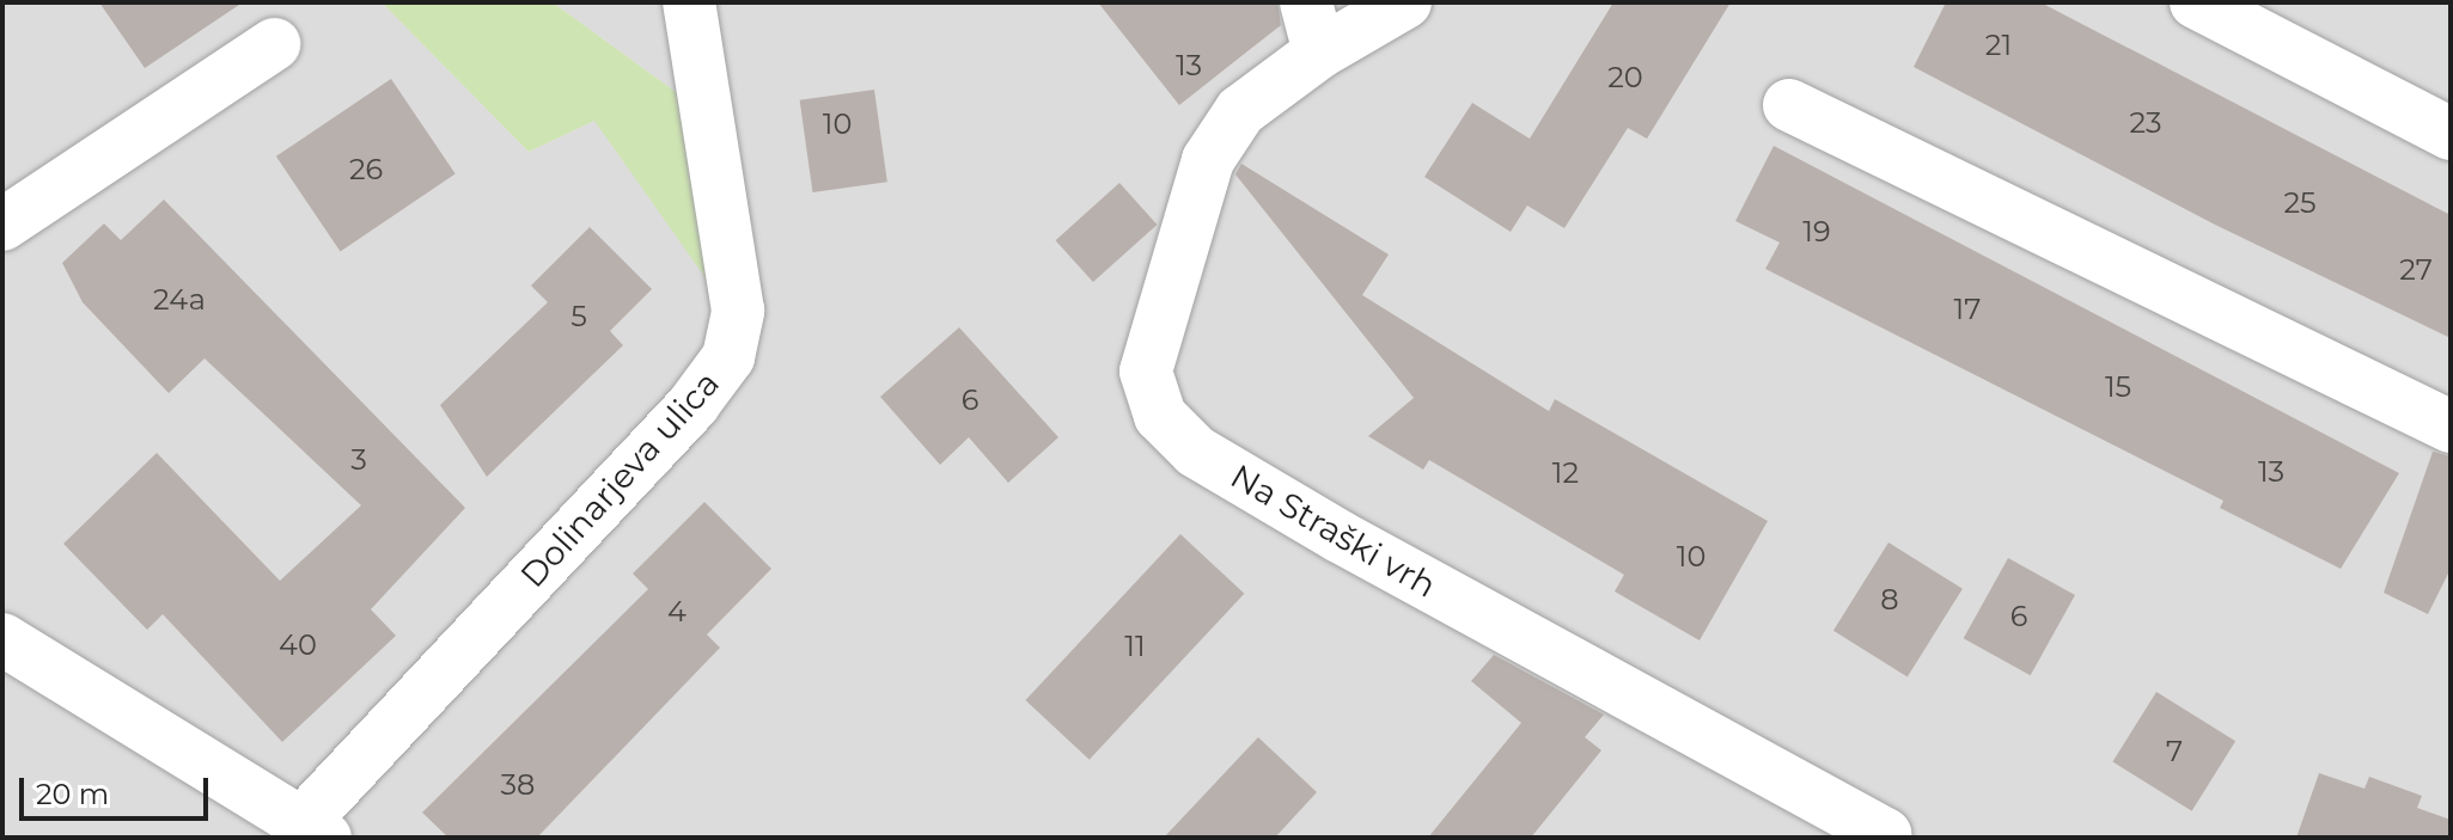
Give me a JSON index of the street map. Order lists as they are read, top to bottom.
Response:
{
  "streets": {
    "street": ["Dolinarjeva ulica", "Na Straški vrh"]
  },
  "house_numbers": [
    "21",
    "13",
    "20",
    "23",
    "10",
    "26",
    "25",
    "19",
    "27",
    "24a",
    "17",
    "5",
    "15",
    "6",
    "3",
    "13",
    "12",
    "10",
    "8",
    "4",
    "6",
    "40",
    "11",
    "7",
    "38"
  ],
  "scale_bar": "20 m"
}
